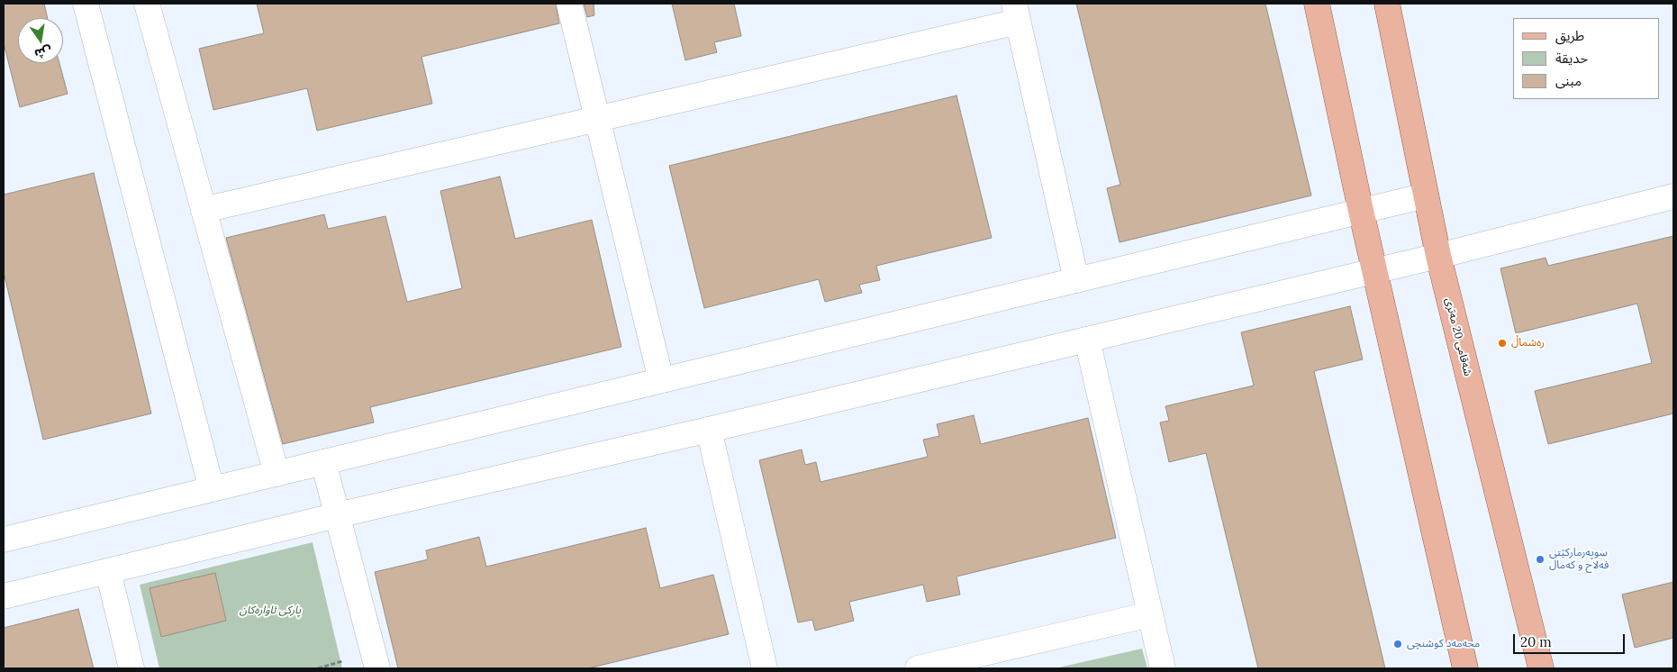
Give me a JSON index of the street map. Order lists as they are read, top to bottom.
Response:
{
  "streets": {
    "main road": ["شەقامی 20 مەتری"]
  },
  "parks": ["پارکی ئاوارەکان"],
  "places": ["رەشماڵ", "سوپەرمارکێتی فەلاح و کەمال", "محەمەد کوشنچی"],
  "legend": ["طريق", "حديقة", "مبنى"],
  "scale_bar": "20 m",
  "north": "bottom"
}
